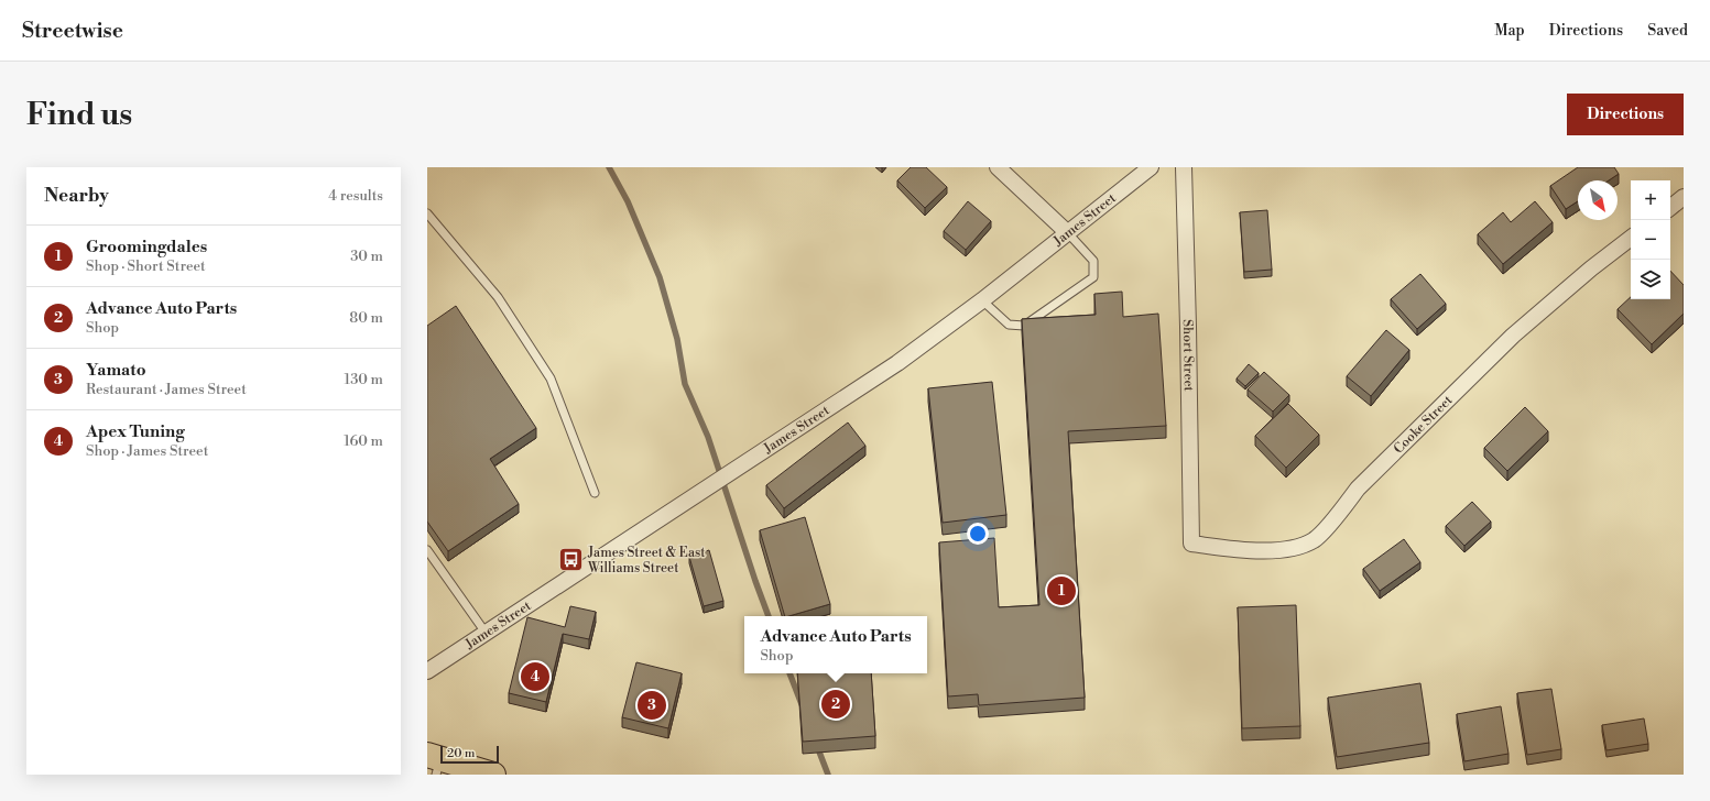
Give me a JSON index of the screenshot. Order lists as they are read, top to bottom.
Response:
{
  "streets": {
    "street": ["James Street", "Short Street", "Cooke Street"]
  },
  "crossings": [
    ["Short Street", "Cooke Street"]
  ],
  "places": {
    "bus stop": ["James Street & East Williams Street"]
  },
  "scale_bar": "20 m",
  "north": "bottom right",
  "page": {
    "header": "Streetwise",
    "nav": ["Map", "Directions", "Saved"],
    "buttons": "Directions",
    "title": "Find us",
    "heading": ["Nearby", "4 results"],
    "map_buttons": ["+", "−"],
    "list": [
      {
        "mark": "1",
        "name": "Groomingdales",
        "note": "Shop · Short Street",
        "value": "30 m"
      },
      {
        "mark": "2",
        "name": "Advance Auto Parts",
        "note": "Shop",
        "value": "80 m"
      },
      {
        "mark": "3",
        "name": "Yamato",
        "note": "Restaurant · James Street",
        "value": "130 m"
      },
      {
        "mark": "4",
        "name": "Apex Tuning",
        "note": "Shop · James Street",
        "value": "160 m"
      }
    ],
    "pins": [
      "1",
      "4",
      "2",
      "3"
    ],
    "popup": ["Advance Auto Parts", "Shop"],
    "scale": "20 m"
  }
}
